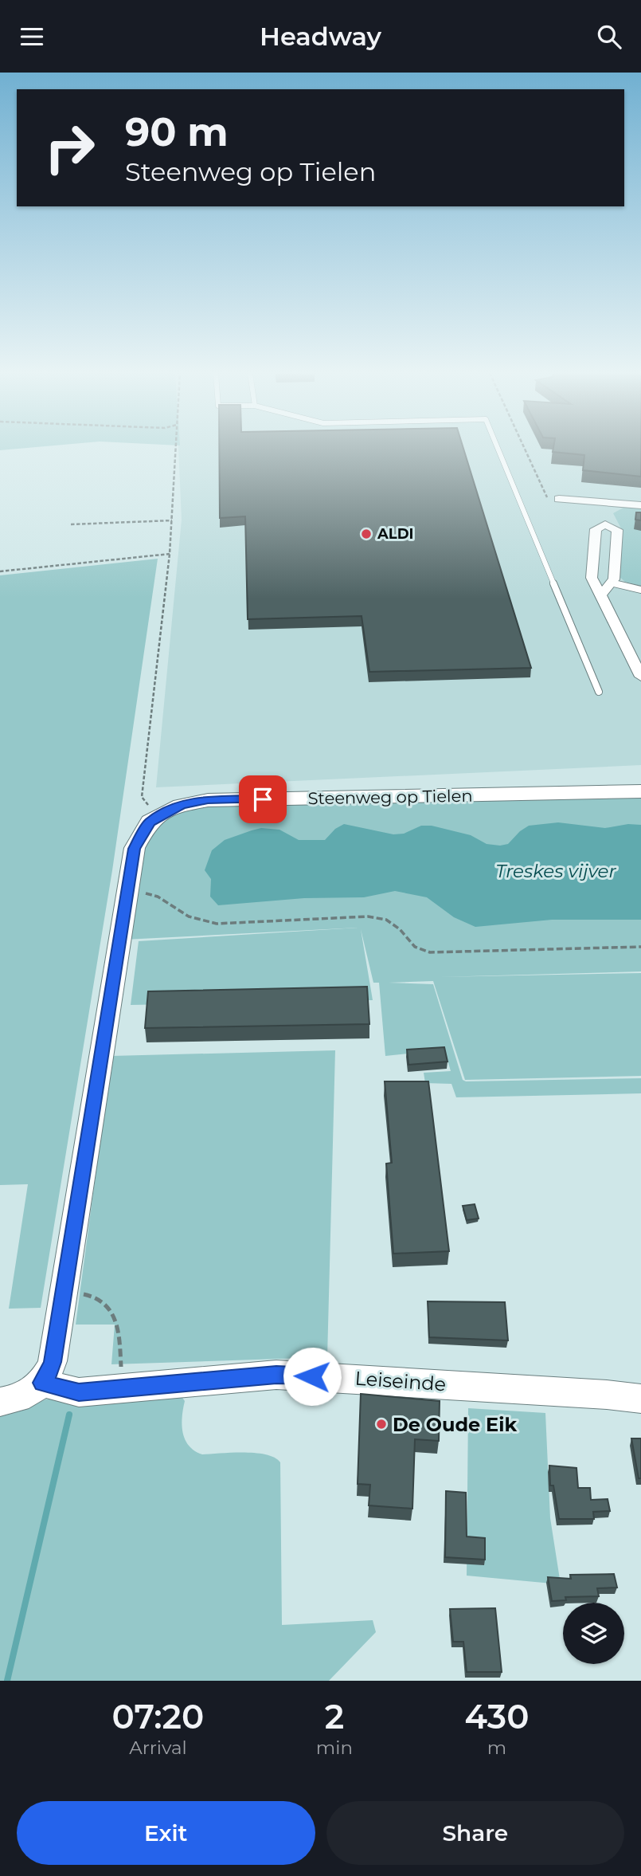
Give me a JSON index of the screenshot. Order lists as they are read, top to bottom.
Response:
{
  "streets": {
    "street": ["Steenweg op Tielen", "Leiseinde"]
  },
  "crossings": [
    ["Steenweg op Tielen", "Leiseinde"]
  ],
  "water": ["Treskes vijver"],
  "places": ["ALDI", "De Oude Eik"],
  "page": {
    "header": "Headway",
    "turn": ["90 m", "Steenweg op Tielen"],
    "eta": [
      "07:20",
      "Arrival",
      "2",
      "min",
      "430",
      "m"
    ],
    "buttons": ["Exit", "Share"]
  }
}
